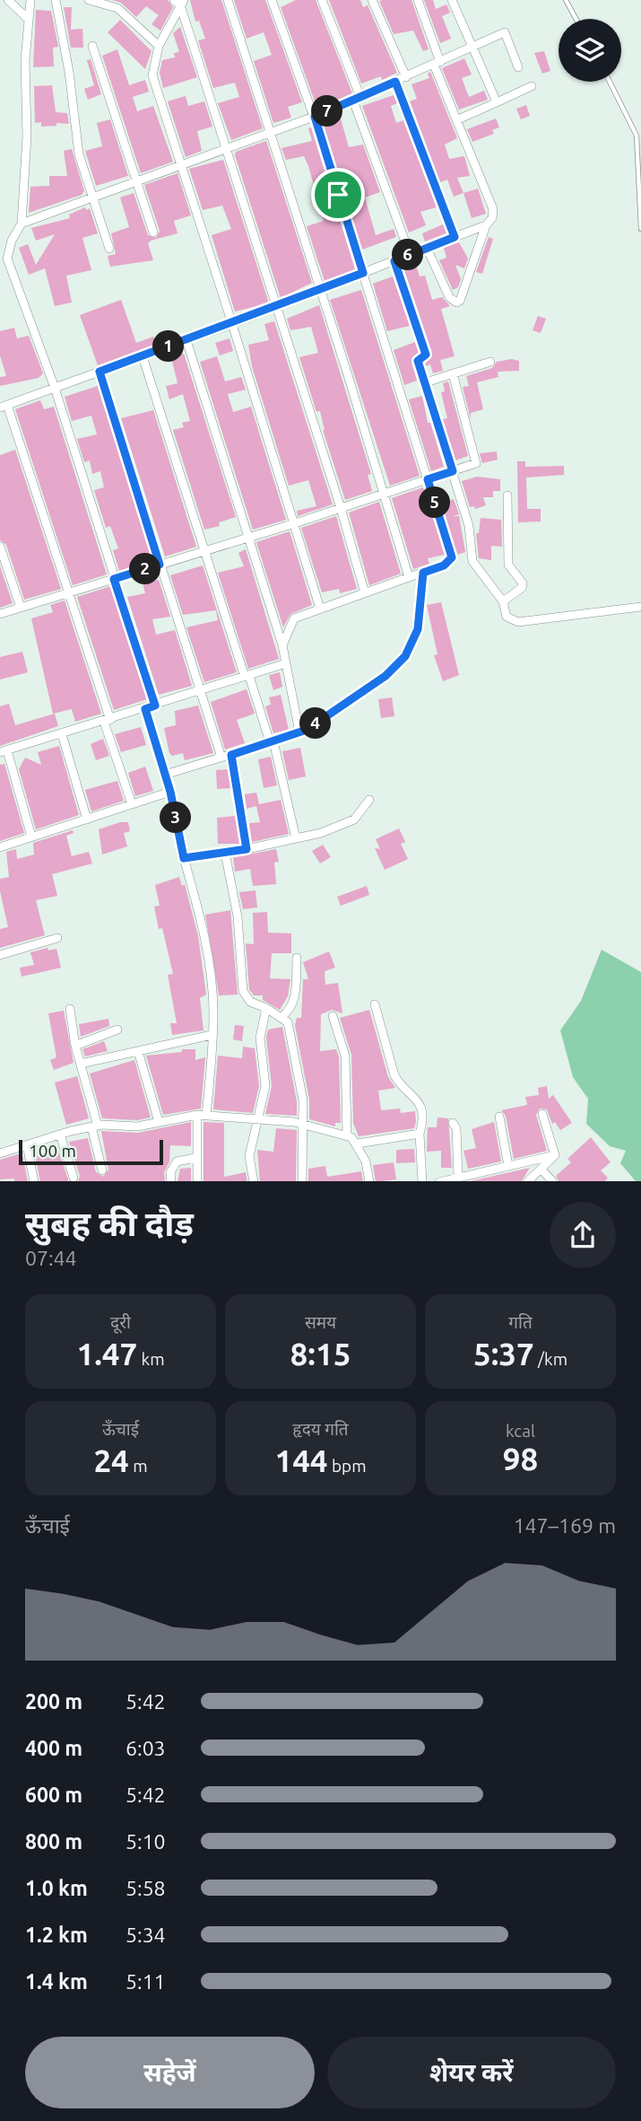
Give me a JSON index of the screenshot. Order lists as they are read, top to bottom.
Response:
{
  "scale_bar": "100 m",
  "page": {
    "pins": [
      "7",
      "6",
      "1",
      "5",
      "2",
      "4",
      "3"
    ],
    "scale": "100 m",
    "heading": ["सुबह की दौड़", "07:44"],
    "stats": [
      ["दूरी", "1.47 km"],
      ["समय", "8:15"],
      ["गति", "5:37 /km"],
      ["ऊँचाई", "24 m"],
      ["हृदय गति", "144 bpm"],
      ["kcal", "98"]
    ],
    "chart": ["ऊँचाई", "147–169 m"],
    "list": [
      {
        "name": "200 m",
        "note": "5:42"
      },
      {
        "name": "400 m",
        "note": "6:03"
      },
      {
        "name": "600 m",
        "note": "5:42"
      },
      {
        "name": "800 m",
        "note": "5:10"
      },
      {
        "name": "1.0 km",
        "note": "5:58"
      },
      {
        "name": "1.2 km",
        "note": "5:34"
      },
      {
        "name": "1.4 km",
        "note": "5:11"
      }
    ],
    "buttons": ["सहेजें", "शेयर करें"]
  }
}
